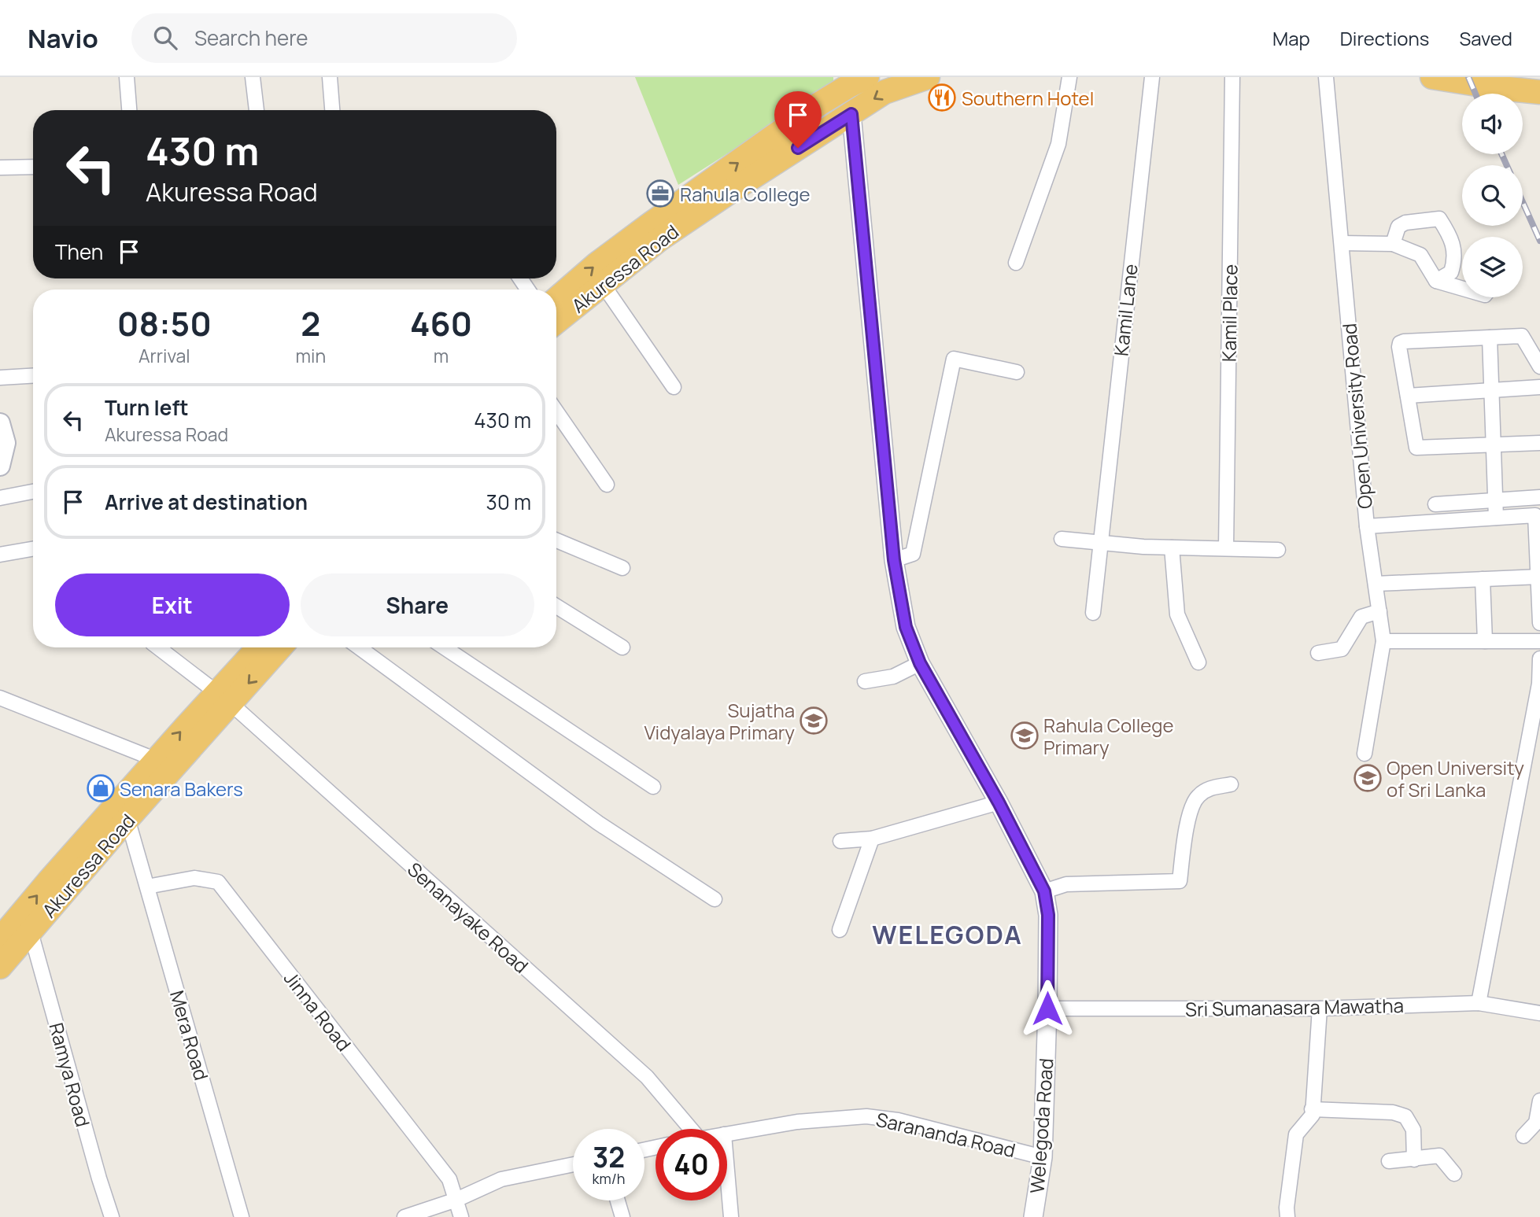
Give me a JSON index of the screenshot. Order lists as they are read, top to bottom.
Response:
{
  "streets": {
    "highway": ["Akuressa Road"],
    "street": [
      "Kamil Lane",
      "Kamil Place",
      "Open University Road",
      "Senanayake Road",
      "Sri Sumanasara Mawatha",
      "Jinna Road",
      "Mera Road",
      "Ramya Road",
      "Welegoda Road",
      "Sarananda Road"
    ]
  },
  "crossings": [
    ["Akuressa Road", "Senanayake Road"],
    ["Akuressa Road", "Mera Road"],
    ["Akuressa Road", "Ramya Road"],
    ["Akuressa Road", "Welegoda Road"],
    ["Sri Sumanasara Mawatha", "Welegoda Road"],
    ["Jinna Road", "Mera Road"],
    ["Welegoda Road", "Sarananda Road"]
  ],
  "districts": ["WELEGODA"],
  "places": {
    "restaurant": ["Southern Hotel"],
    "office": ["Rahula College"],
    "school or university": ["Sujatha Vidyalaya Primary", "Rahula College Primary", "Open University of Sri Lanka"],
    "shop": ["Senara Bakers"]
  },
  "page": {
    "header": "Navio",
    "search": "Search here",
    "nav": ["Map", "Directions", "Saved"],
    "turn": ["430 m", "Akuressa Road"],
    "then": "Then",
    "eta": [
      "08:50",
      "Arrival",
      "2",
      "min",
      "460",
      "m"
    ],
    "list": [
      {
        "name": "Turn left",
        "note": "Akuressa Road",
        "value": "430 m"
      },
      {
        "name": "Arrive at destination",
        "value": "30 m"
      }
    ],
    "buttons": ["Exit", "Share"],
    "speed": "32 km/h",
    "limit": "40"
  }
}
